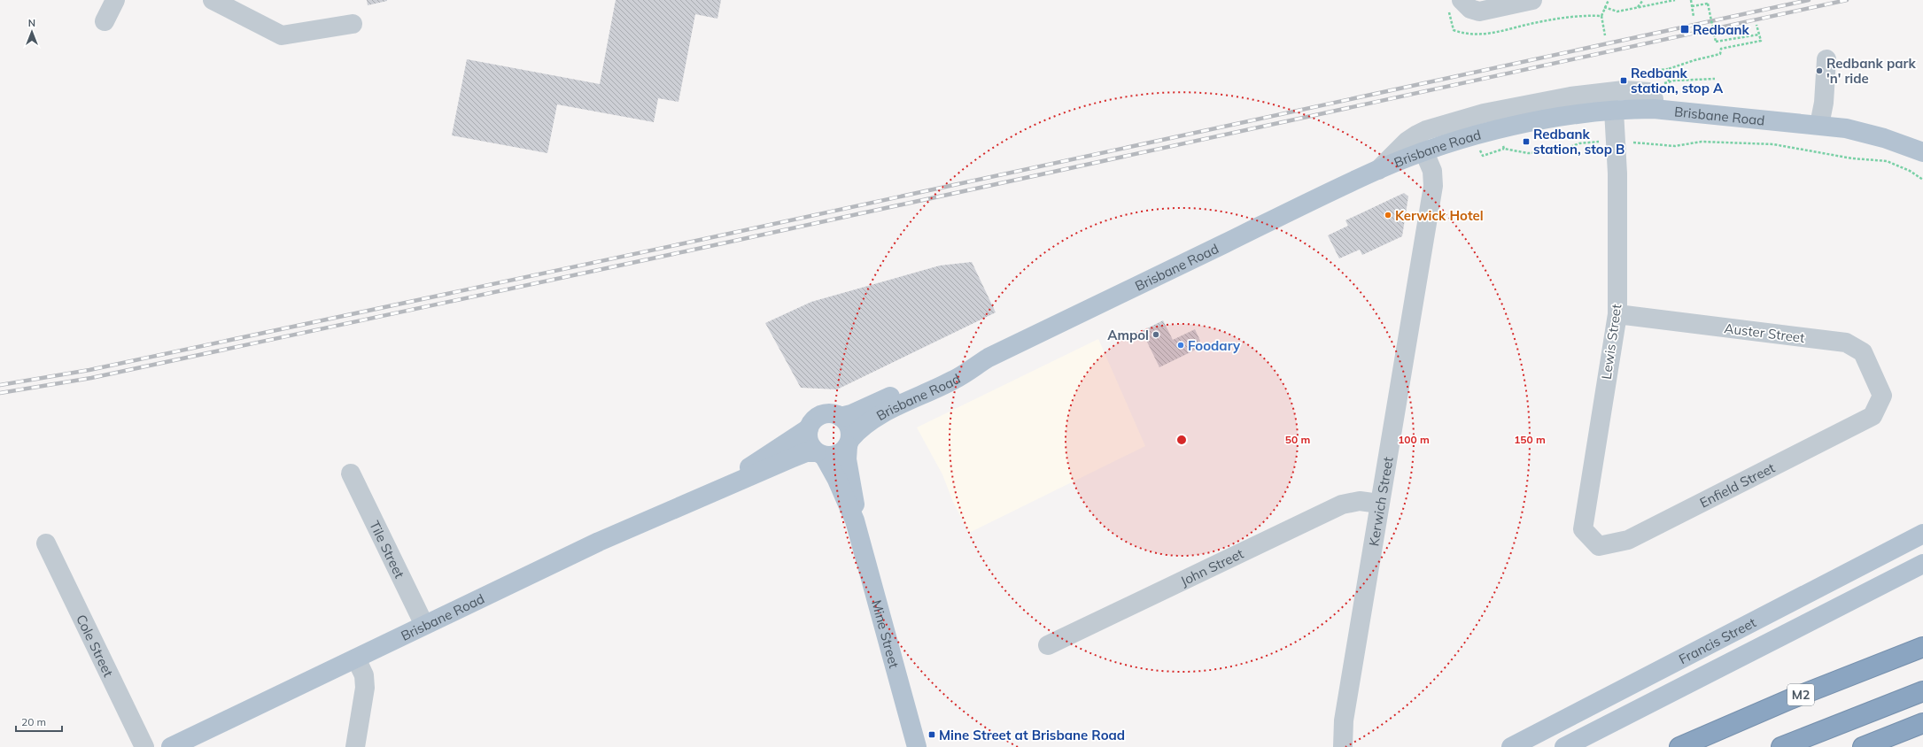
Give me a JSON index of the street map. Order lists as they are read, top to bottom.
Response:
{
  "streets": {
    "highway": ["M2"],
    "main road": ["Brisbane Road", "Mine Street", "Francis Street"],
    "street": [
      "Auster Street",
      "Lewis Street",
      "Enfield Street",
      "Kerwich Street",
      "Tile Street",
      "John Street",
      "Cole Street"
    ]
  },
  "crossings": [
    ["Brisbane Road", "Lewis Street"],
    ["Brisbane Road", "Kerwich Street"],
    ["Brisbane Road", "Tile Street"],
    ["Brisbane Road", "Mine Street"],
    ["Auster Street", "Lewis Street"],
    ["Auster Street", "Enfield Street"],
    ["Lewis Street", "Enfield Street"],
    ["Kerwich Street", "John Street"]
  ],
  "places": {
    "transit": [
      "Redbank",
      "Redbank station, stop A",
      "Redbank station, stop B",
      "Mine Street at Brisbane Road"
    ],
    "other": [
      "Redbank park 'n' ride",
      "Kerwick Hotel",
      "Ampol",
      "Foodary"
    ]
  },
  "scale_bar": "20 m",
  "north": "top",
  "rings": ["50 m", "100 m", "150 m"]
}
